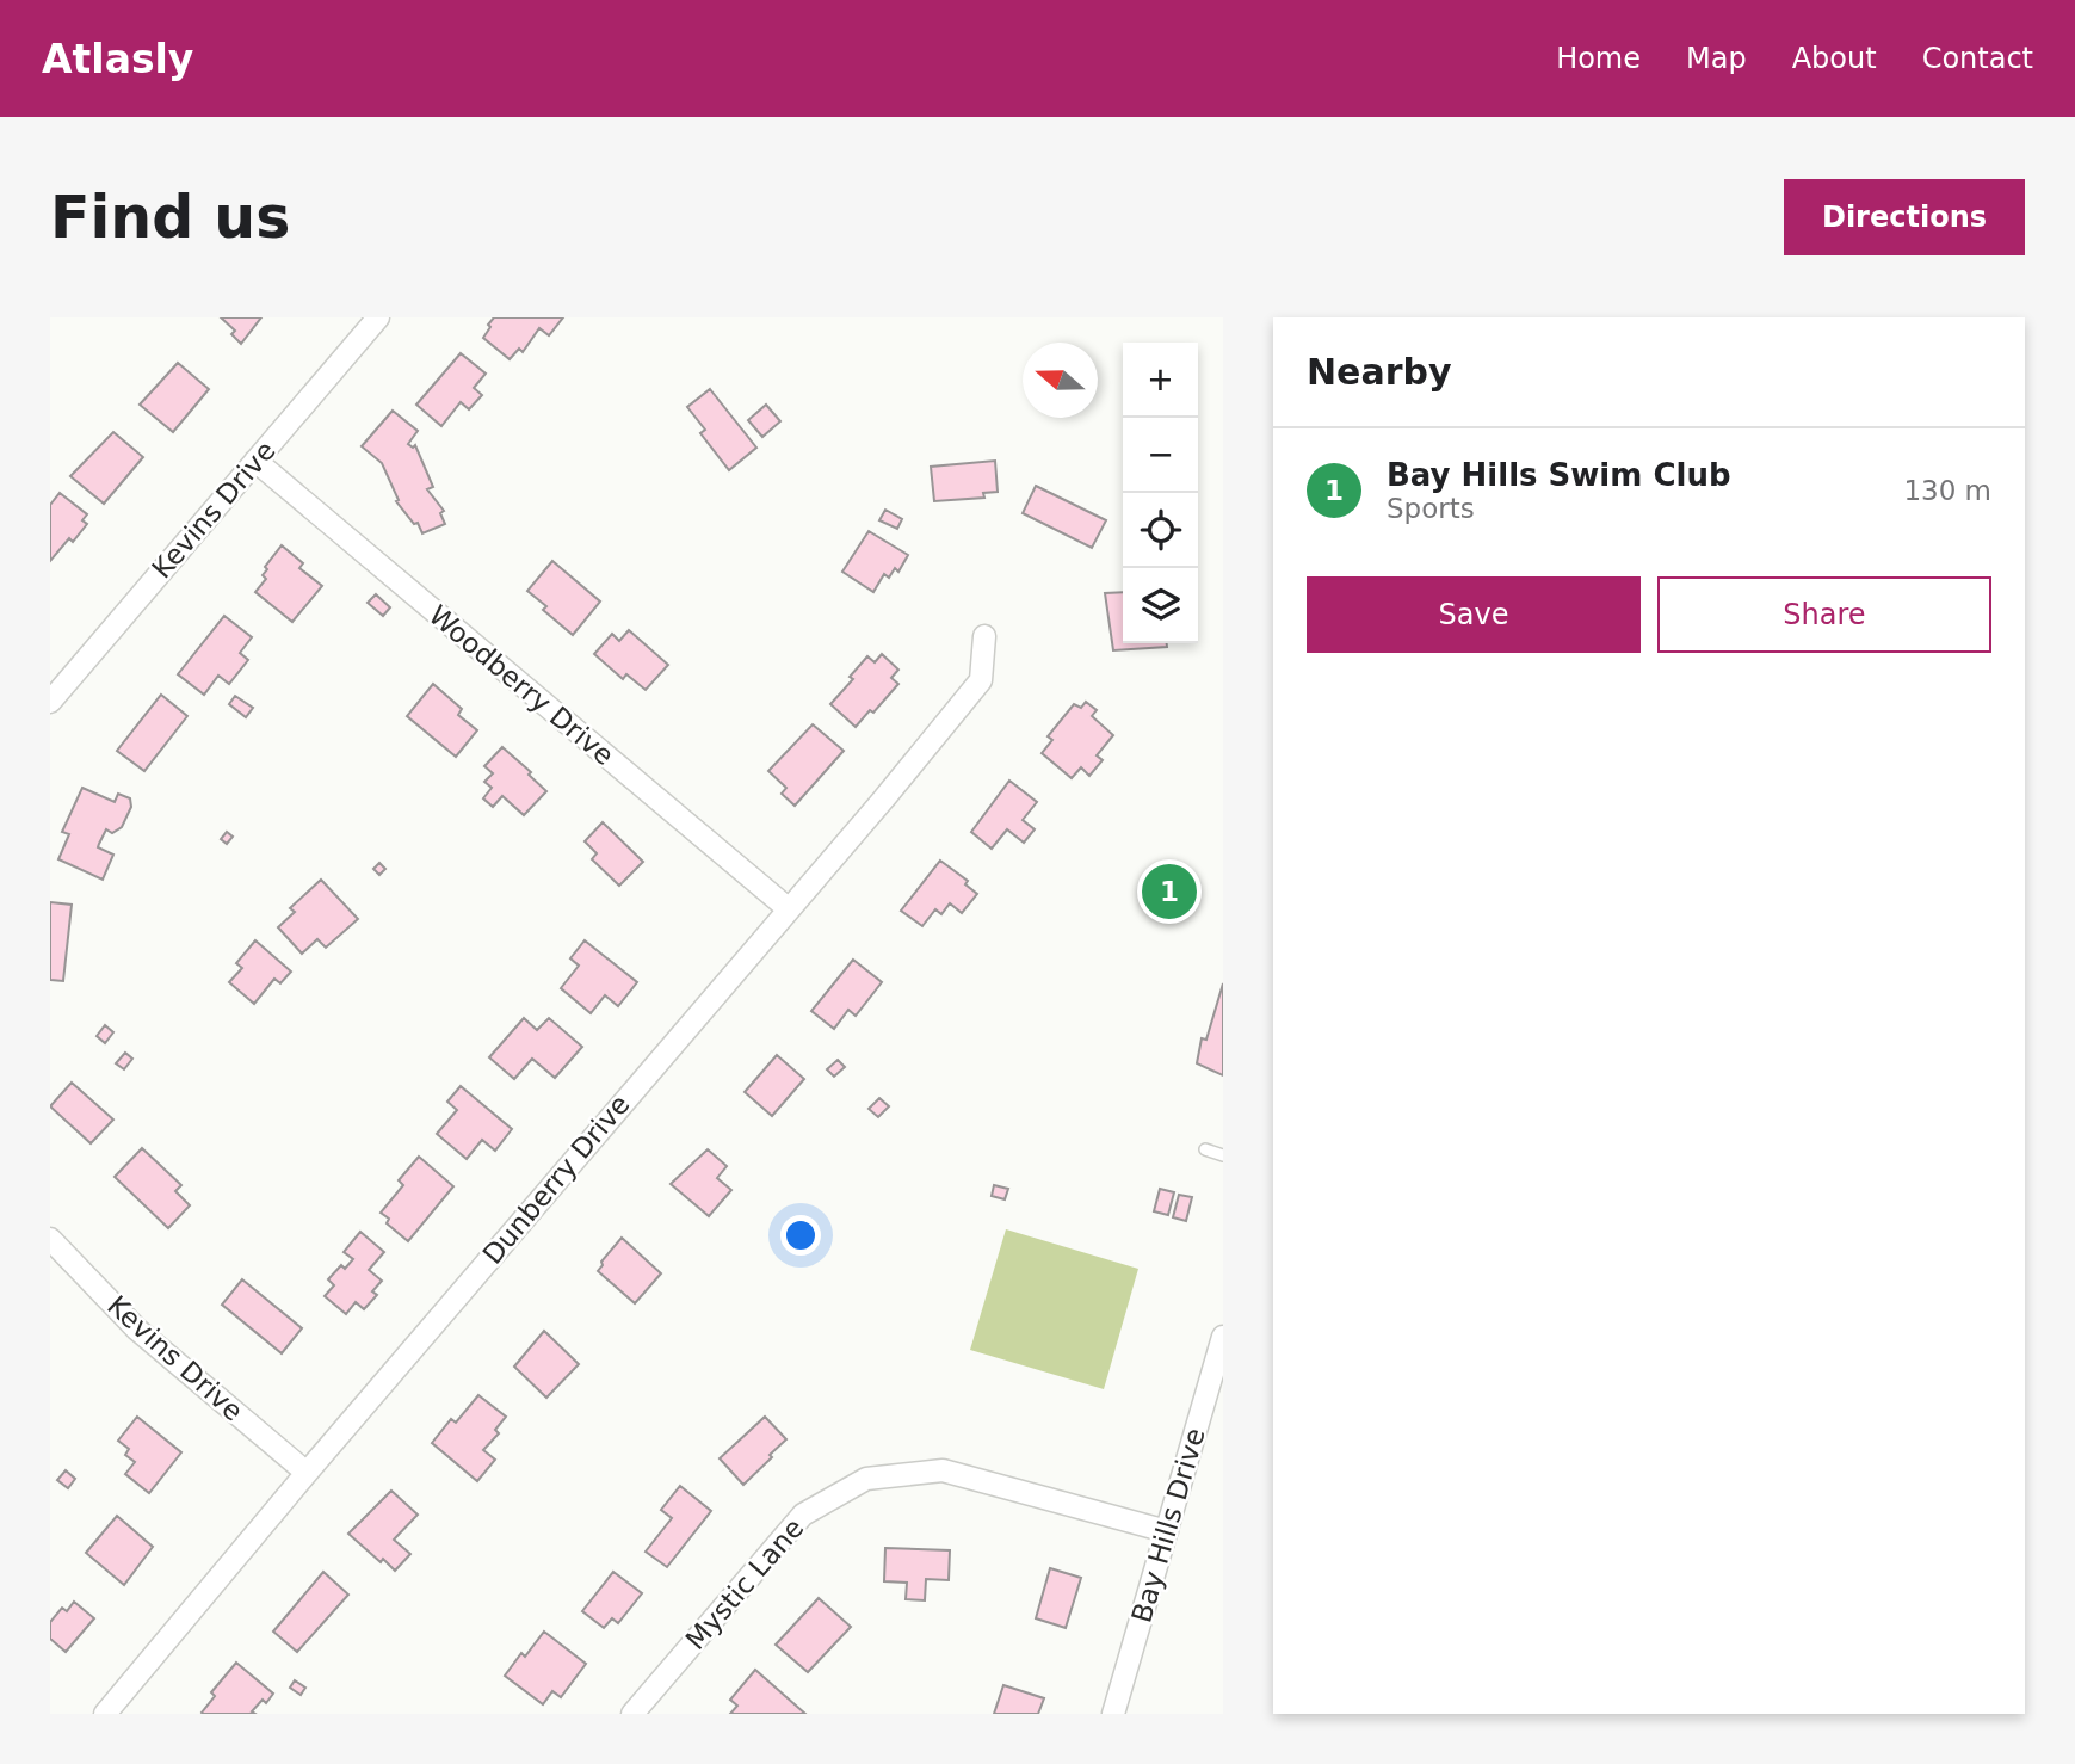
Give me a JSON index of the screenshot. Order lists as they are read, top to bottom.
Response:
{
  "streets": {
    "street": [
      "Kevins Drive",
      "Woodberry Drive",
      "Dunberry Drive",
      "Bay Hills Drive",
      "Mystic Lane"
    ]
  },
  "crossings": [
    ["Kevins Drive", "Woodberry Drive"],
    ["Kevins Drive", "Dunberry Drive"],
    ["Woodberry Drive", "Dunberry Drive"],
    ["Bay Hills Drive", "Mystic Lane"]
  ],
  "north": "left",
  "page": {
    "header": "Atlasly",
    "nav": [
      "Home",
      "Map",
      "About",
      "Contact"
    ],
    "buttons": [
      "Directions",
      ["Save", "Share"]
    ],
    "title": "Find us",
    "heading": "Nearby",
    "map_buttons": ["+", "−"],
    "list": [
      {
        "mark": "1",
        "name": "Bay Hills Swim Club",
        "note": "Sports",
        "value": "130 m"
      }
    ],
    "pins": "1"
  }
}
